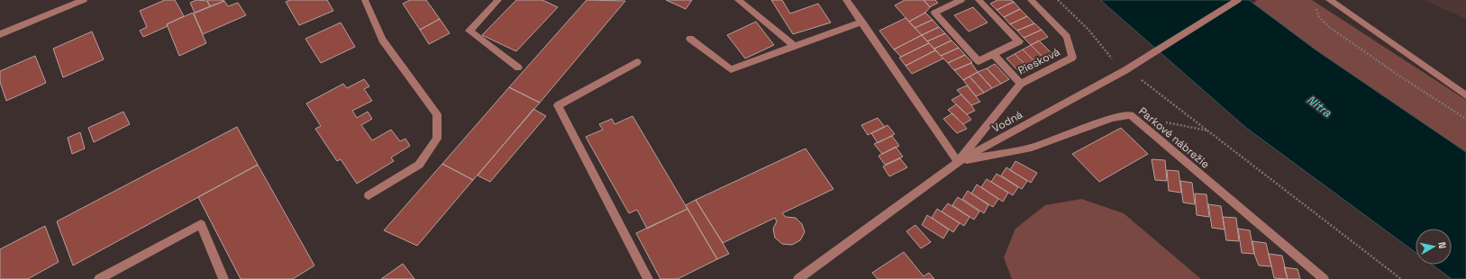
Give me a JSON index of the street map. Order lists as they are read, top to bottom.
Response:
{
  "streets": {
    "street": ["Piesková", "Vodná", "Parkové nábrežie"]
  },
  "crossings": [
    ["Piesková", "Vodná"],
    ["Piesková", "Parkové nábrežie"],
    ["Vodná", "Parkové nábrežie"]
  ],
  "water": ["Nitra"],
  "north": "right"
}
